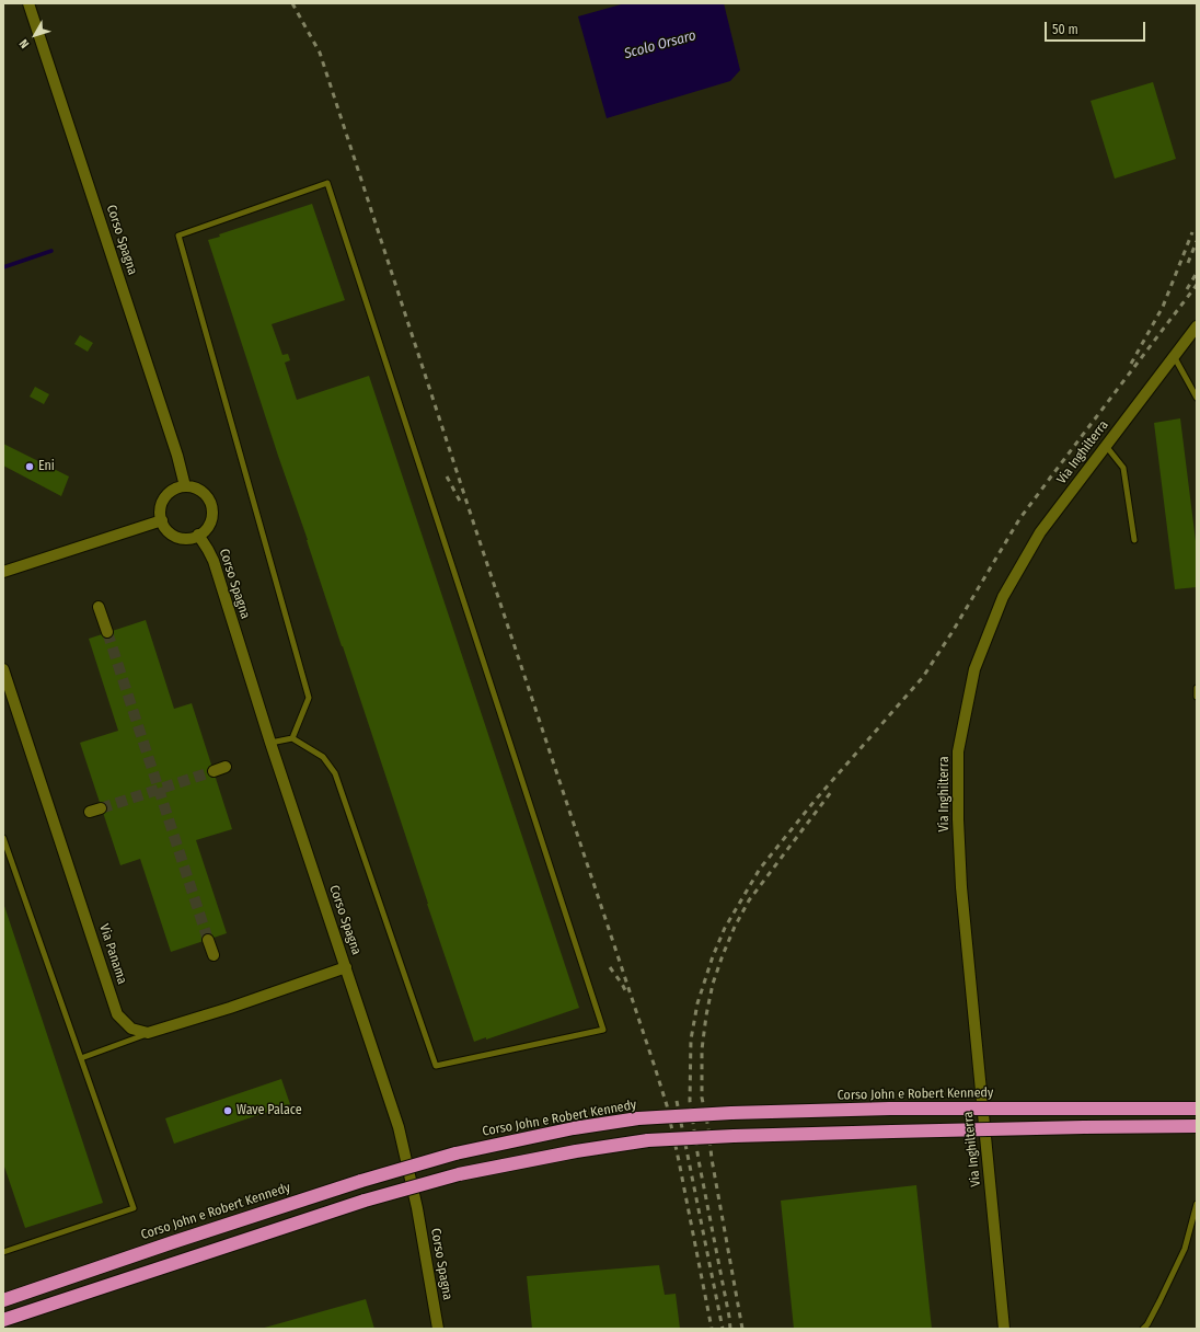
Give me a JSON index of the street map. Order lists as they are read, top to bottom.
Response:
{
  "streets": {
    "highway": ["Corso John e Robert Kennedy"],
    "street": ["Corso Spagna", "Via Inghilterra", "Via Panama"]
  },
  "water": ["Scolo Orsaro"],
  "places": ["Eni", "Wave Palace"],
  "scale_bar": "50 m",
  "north": "bottom left"
}
